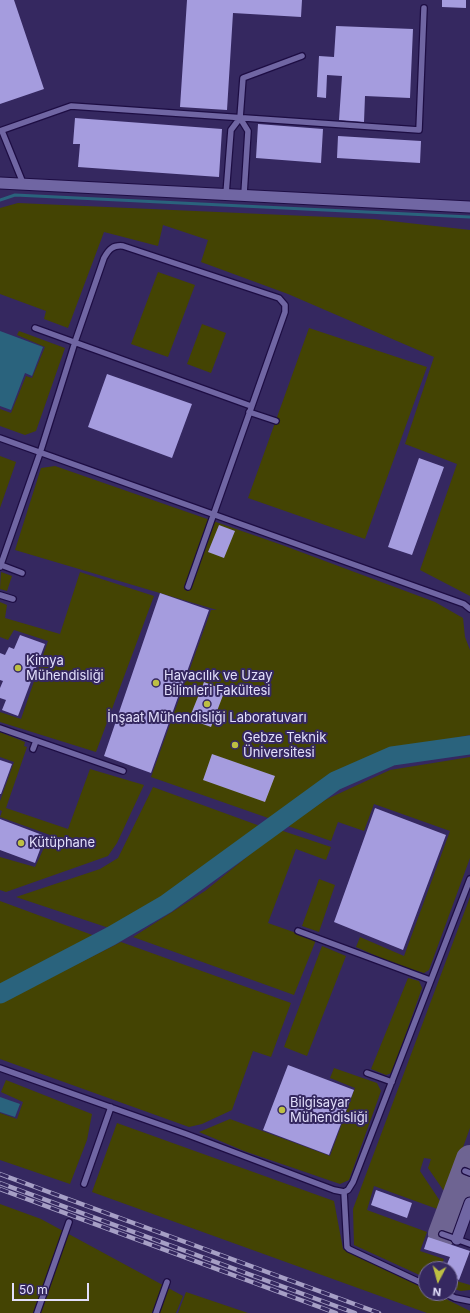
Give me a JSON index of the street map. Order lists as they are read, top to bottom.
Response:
{
  "places": [
    "Kimya Mühendisliği",
    "Havacılık ve Uzay Bilimleri Fakültesi",
    "İnşaat Mühendisliği Laboratuvarı",
    "Gebze Teknik Üniversitesi",
    "Kütüphane",
    "Bilgisayar Mühendisliği"
  ],
  "scale_bar": "50 m",
  "north": "bottom"
}
